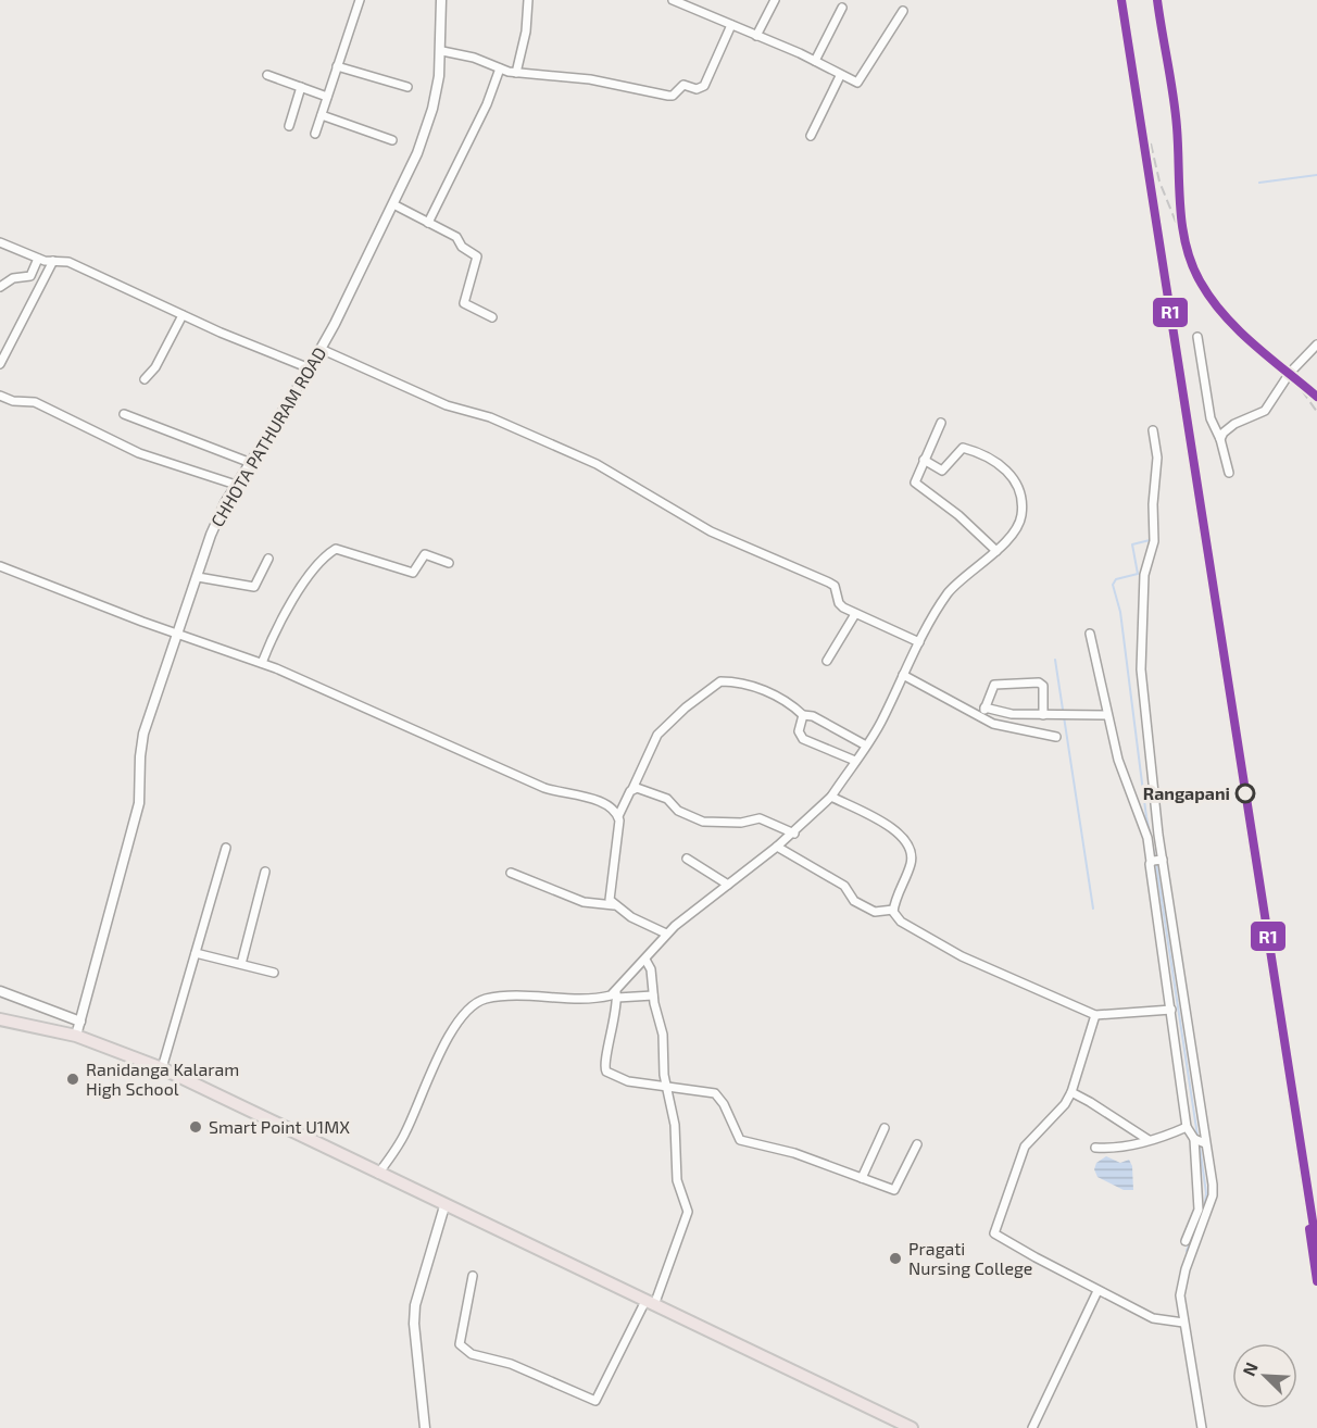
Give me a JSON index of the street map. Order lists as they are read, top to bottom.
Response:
{
  "streets": {
    "street": ["CHHOTA PATHURAM ROAD"]
  },
  "places": [
    "Rangapani",
    "Ranidanga Kalaram High School",
    "Smart Point U1MX",
    "Pragati Nursing College"
  ],
  "lines": ["transit line R1"],
  "north": "top left"
}
